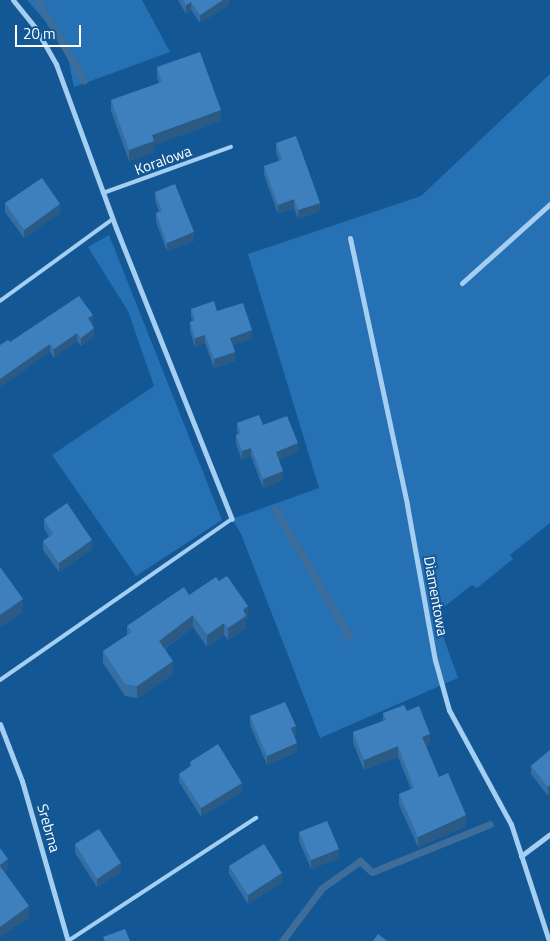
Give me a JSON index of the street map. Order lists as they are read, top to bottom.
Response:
{
  "streets": {
    "street": ["Diamentowa", "Srebrna"],
    "lane": ["Koralowa"]
  },
  "scale_bar": "20 m"
}
